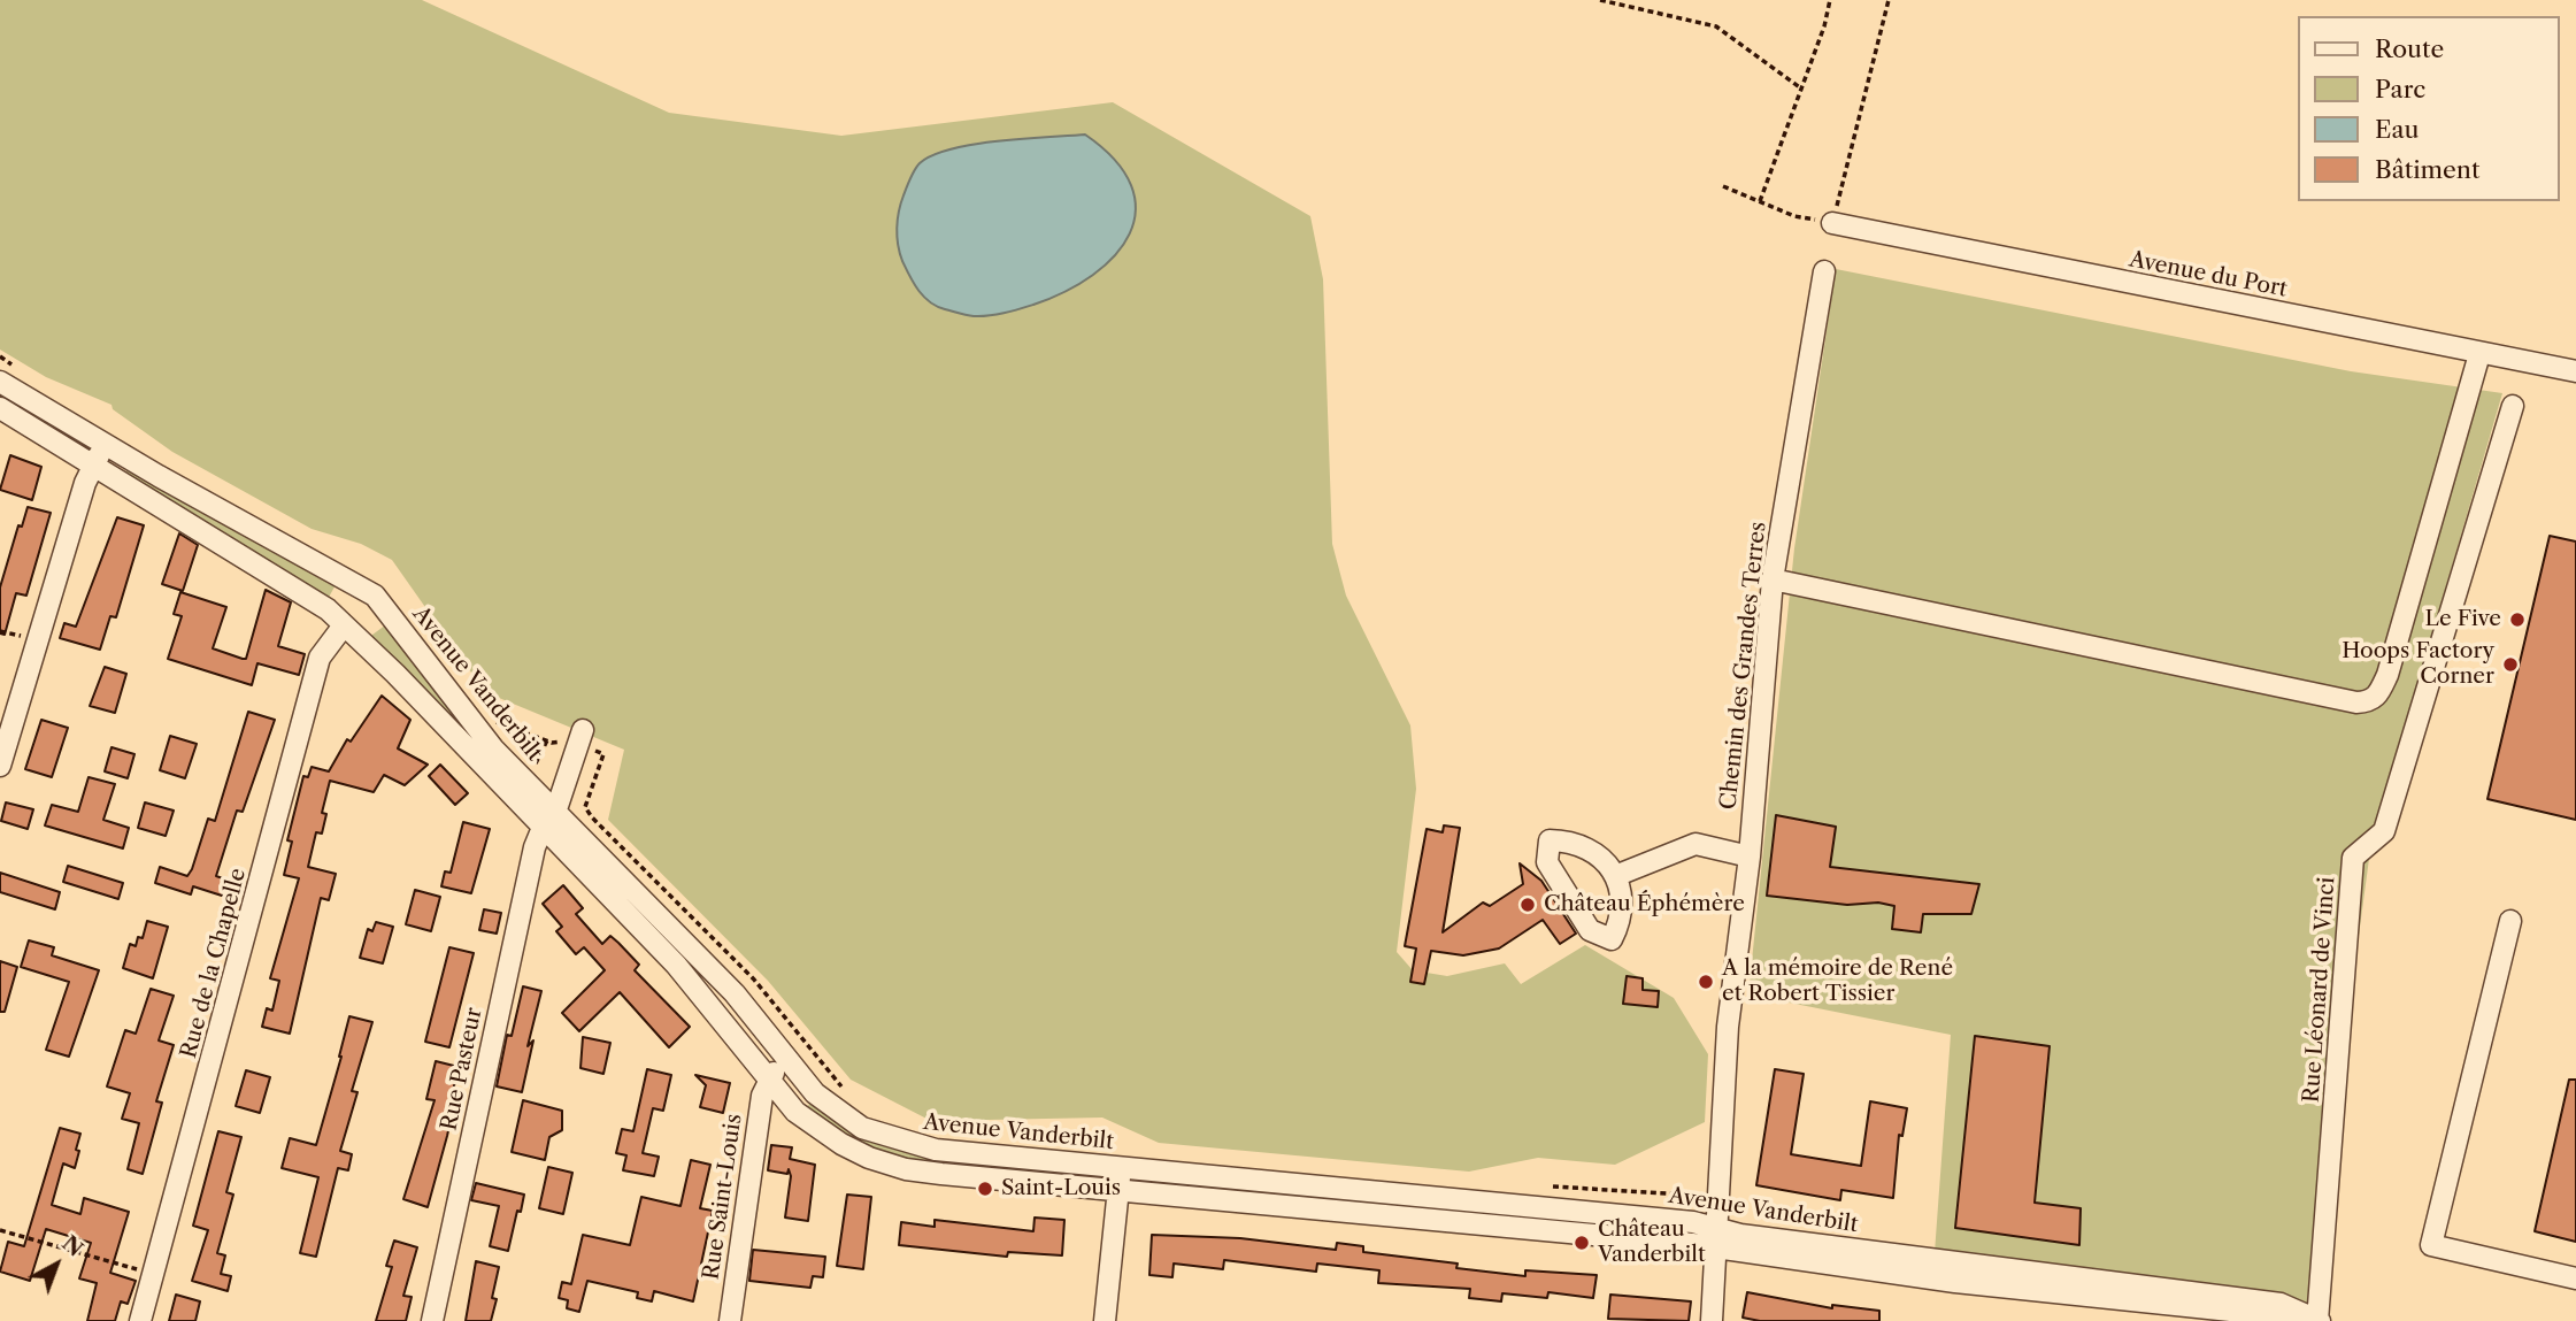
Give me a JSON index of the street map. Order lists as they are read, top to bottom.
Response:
{
  "streets": {
    "street": [
      "Avenue du Port",
      "Chemin des Grandes Terres",
      "Avenue Vanderbilt",
      "Rue de la Chapelle",
      "Rue Léonard de Vinci",
      "Rue Pasteur",
      "Rue Saint-Louis"
    ]
  },
  "crossings": [
    ["Chemin des Grandes Terres", "Avenue Vanderbilt"],
    ["Avenue Vanderbilt", "Rue de la Chapelle"],
    ["Avenue Vanderbilt", "Rue Léonard de Vinci"],
    ["Avenue Vanderbilt", "Rue Pasteur"],
    ["Avenue Vanderbilt", "Rue Saint-Louis"]
  ],
  "places": [
    "Le Five",
    "Hoops Factory Corner",
    "Château Éphémère",
    "A la mémoire de René et Robert Tissier",
    "Saint-Louis",
    "Château Vanderbilt"
  ],
  "legend": [
    "Route",
    "Parc",
    "Eau",
    "Bâtiment"
  ],
  "north": "top right"
}
